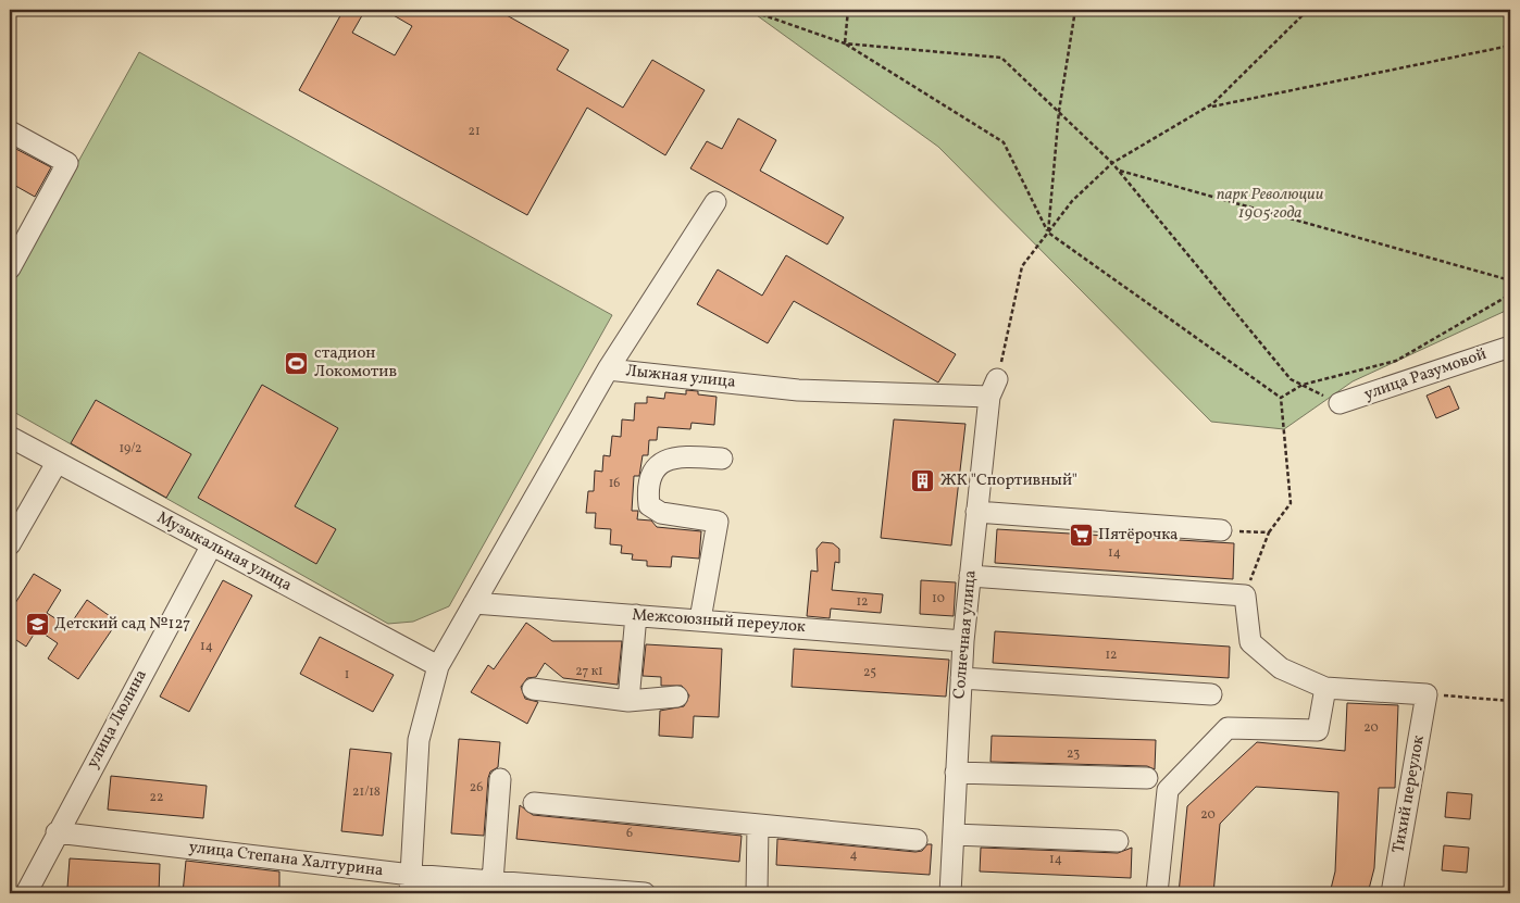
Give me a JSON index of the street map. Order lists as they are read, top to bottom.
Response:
{
  "streets": {
    "street": [
      "улица Разумовой",
      "Лыжная улица",
      "Музыкальная улица",
      "Межсоюзный переулок",
      "Солнечная улица",
      "улица Люлина",
      "Тихий переулок",
      "улица Степана Халтурина"
    ]
  },
  "crossings": [
    ["Лыжная улица", "Музыкальная улица"],
    ["Лыжная улица", "Межсоюзный переулок"],
    ["Лыжная улица", "Солнечная улица"],
    ["Лыжная улица", "улица Степана Халтурина"],
    ["Музыкальная улица", "улица Люлина"],
    ["Межсоюзный переулок", "Солнечная улица"],
    ["улица Люлина", "улица Степана Халтурина"]
  ],
  "parks": ["парк Революции 1905 года"],
  "places": {
    "sports": ["стадион Локомотив"],
    "building": ["ЖК \"Спортивный\""],
    "supermarket": ["Пятёрочка"],
    "school or university": ["Детский сад №127"]
  },
  "house_numbers": [
    "21",
    "19/2",
    "16",
    "14",
    "10",
    "12",
    "14",
    "12",
    "27 к1",
    "25",
    "1",
    "20",
    "23",
    "26",
    "21/18",
    "22",
    "20",
    "6",
    "4",
    "14"
  ]
}
